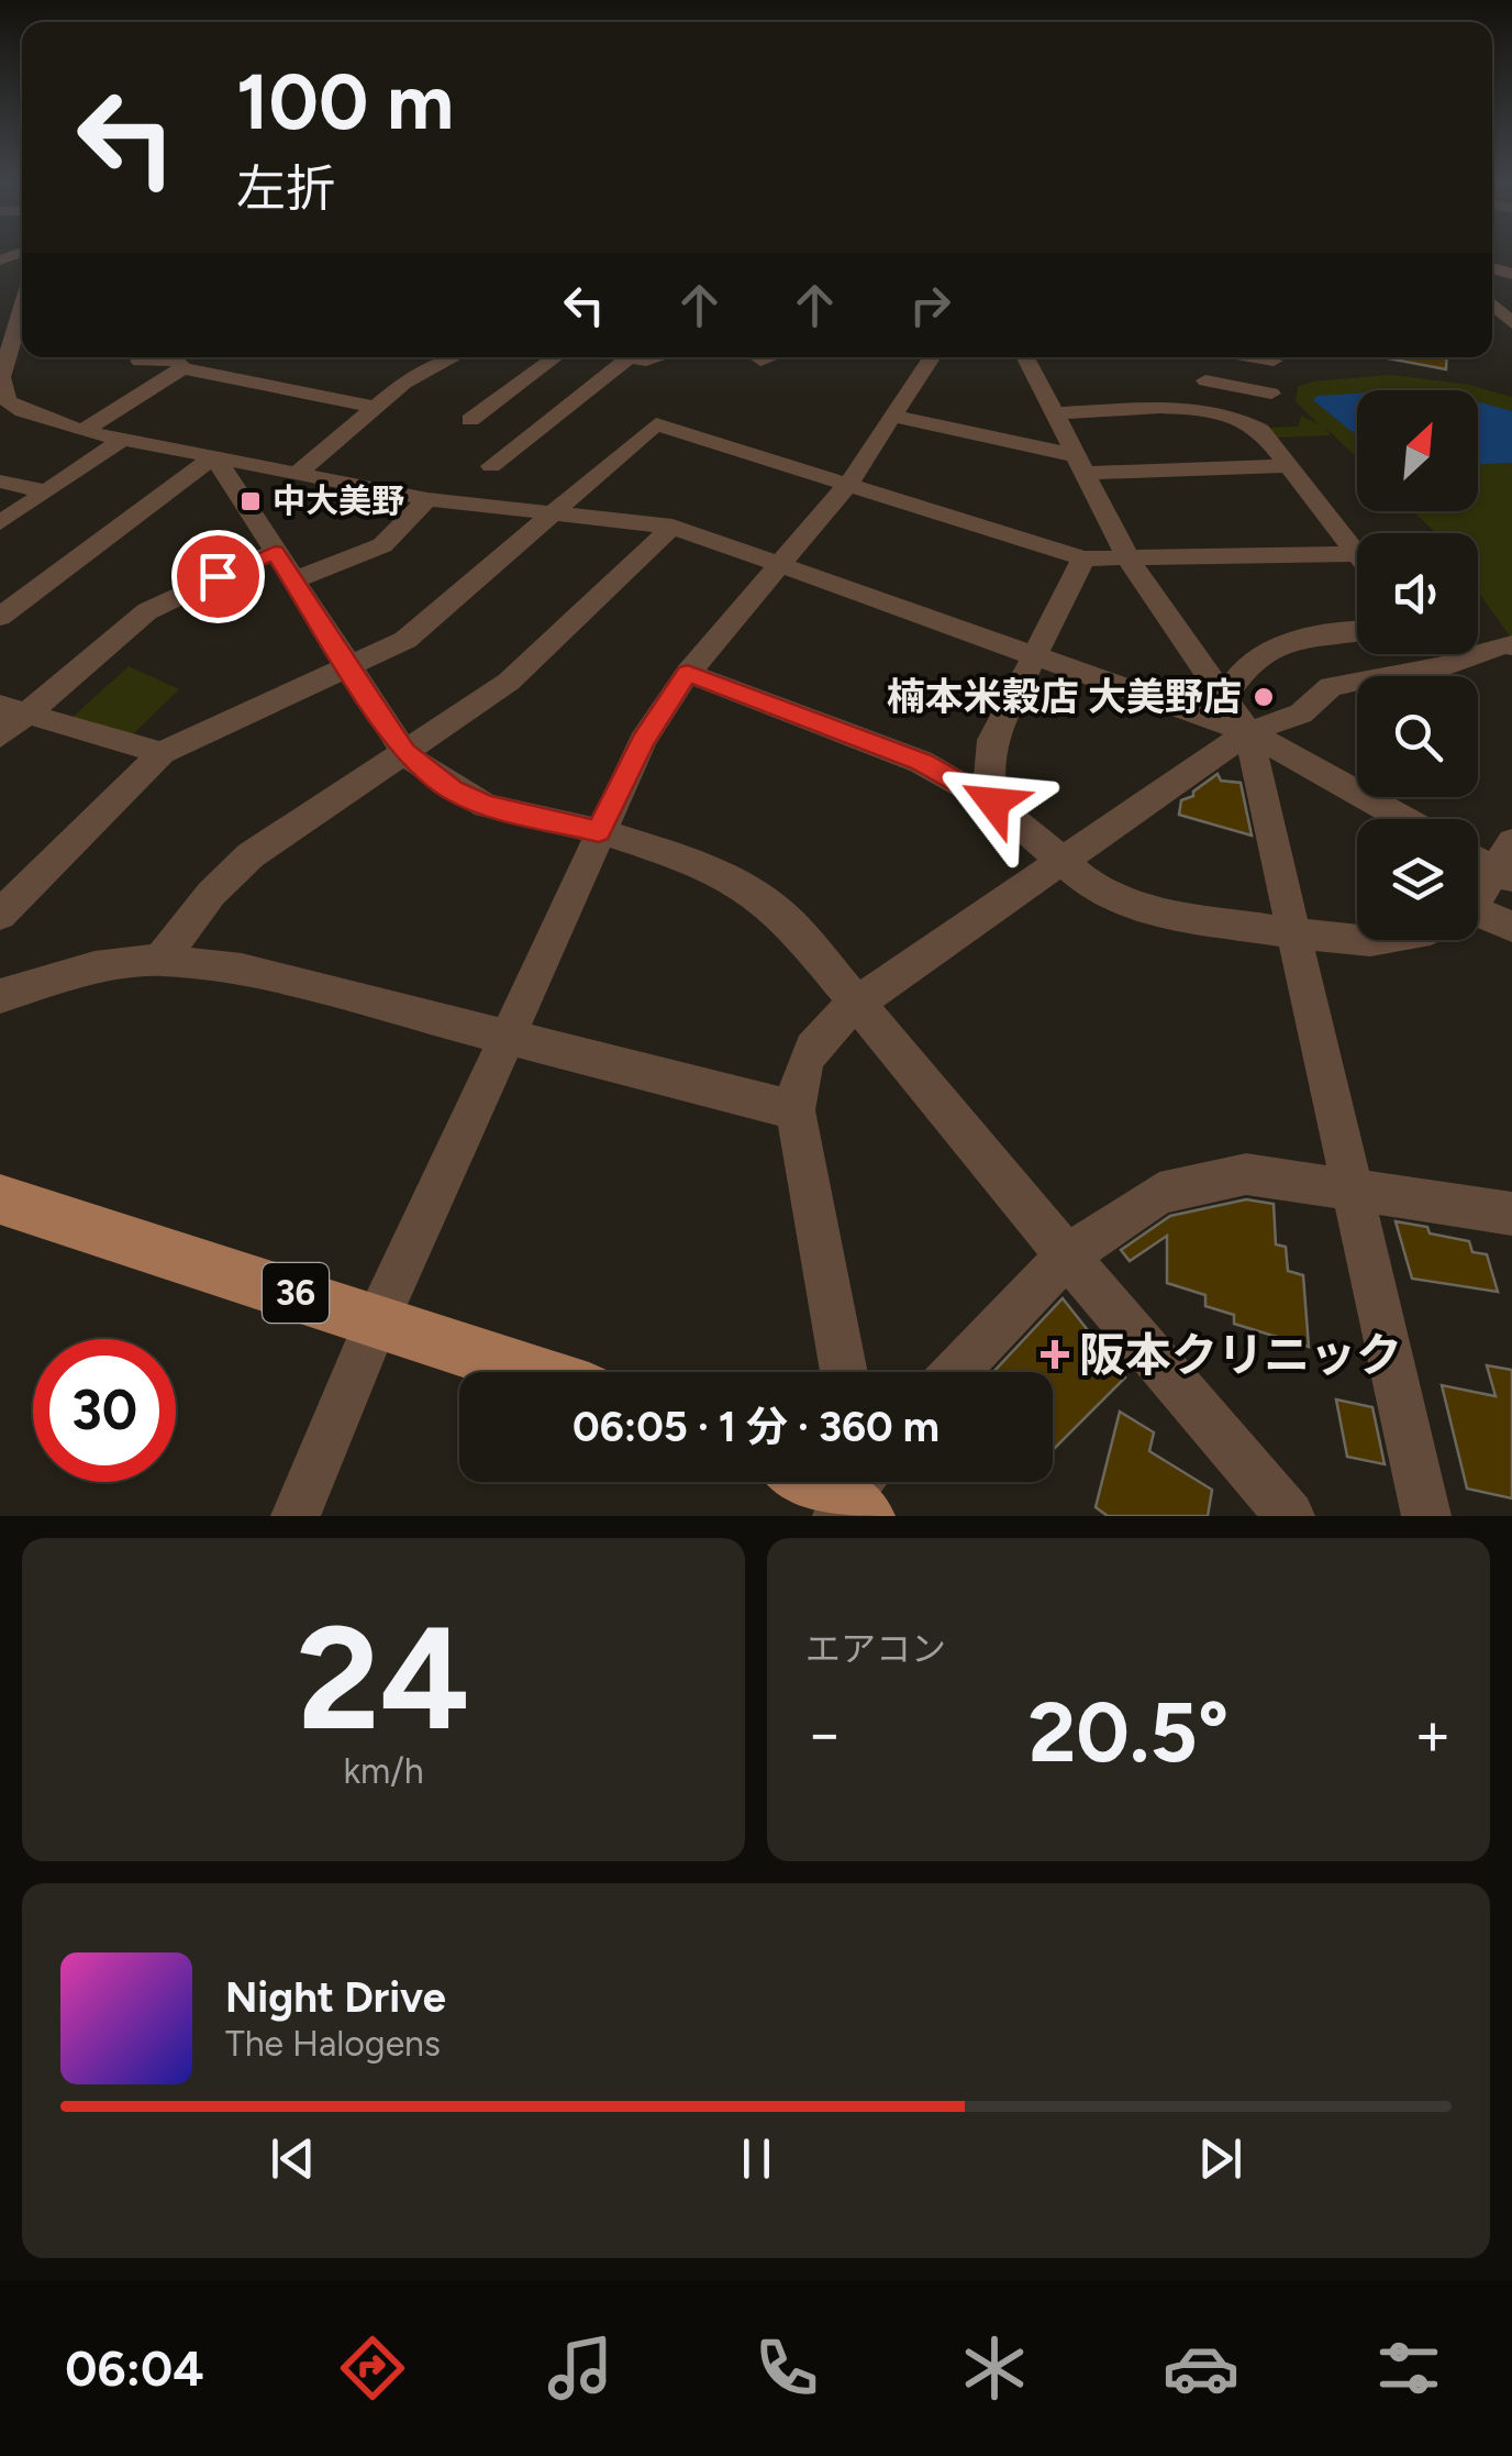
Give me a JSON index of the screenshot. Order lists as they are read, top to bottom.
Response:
{
  "streets": {
    "main road": ["36"]
  },
  "places": {
    "transit": ["中大美野"],
    "other": ["楠本米穀店 大美野店"],
    "health": ["阪本クリニック"]
  },
  "north": "top right",
  "page": {
    "turn": ["100 m", "左折"],
    "limit": "30",
    "trip": "06:05 · 1 分 · 360 m",
    "tile": [
      ["24", "km/h"],
      "エアコン"
    ],
    "heat": ["−", "20.5°", "+"],
    "song": ["Night Drive", "The Halogens"],
    "tabs": "06:04"
  }
}
